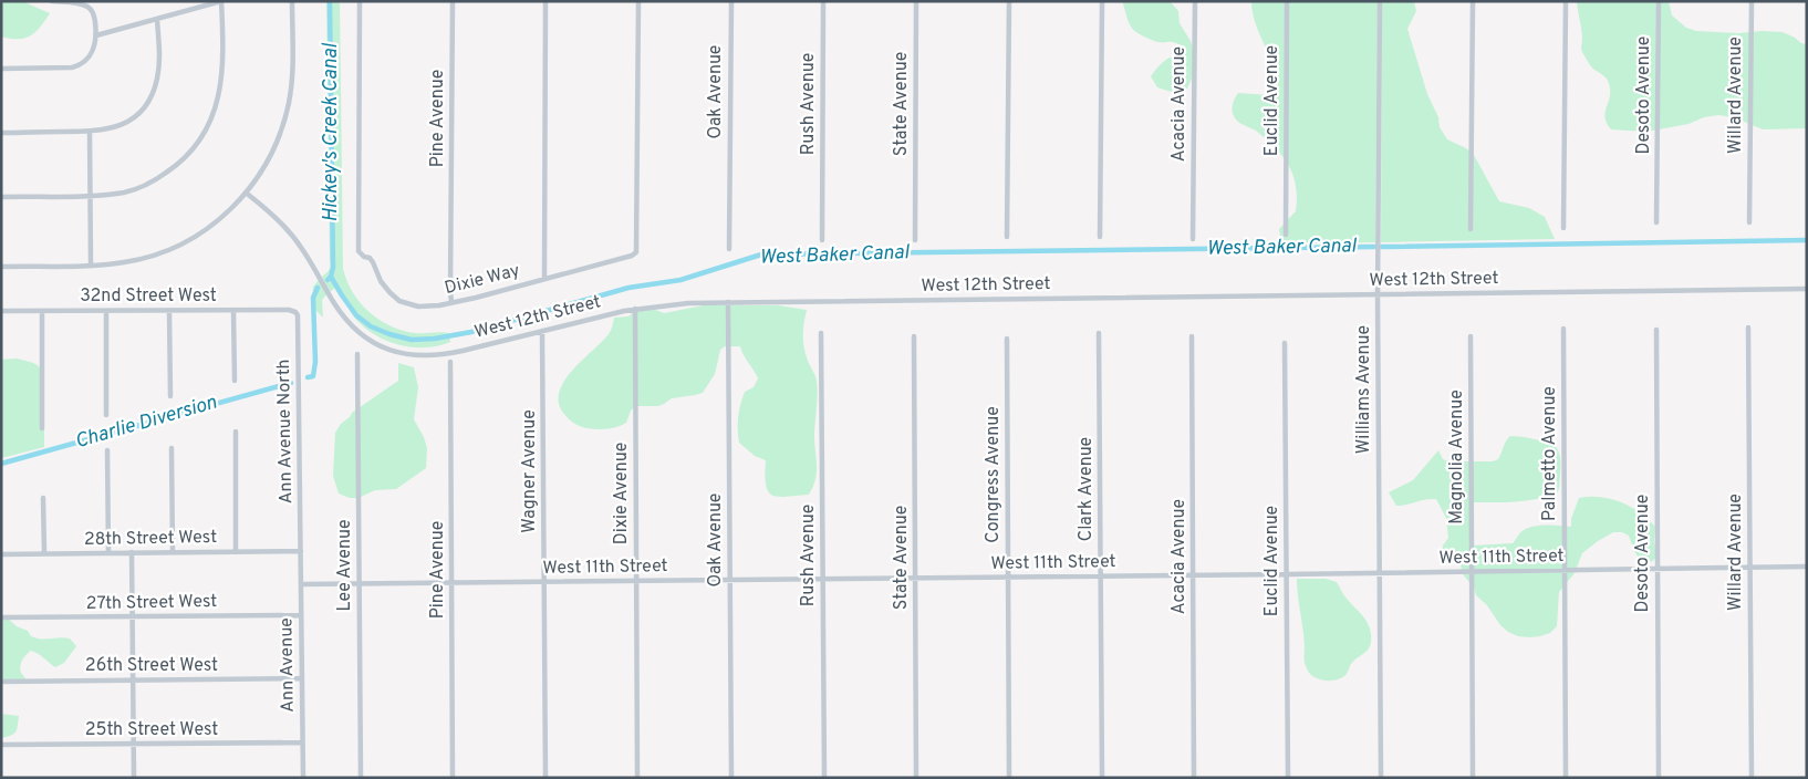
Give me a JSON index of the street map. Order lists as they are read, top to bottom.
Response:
{
  "streets": {
    "street": [
      "Oak Avenue",
      "Desoto Avenue",
      "Willard Avenue",
      "Euclid Avenue",
      "Rush Avenue",
      "State Avenue",
      "Acacia Avenue",
      "Pine Avenue",
      "Dixie Way",
      "West 12th Street",
      "32nd Street West",
      "Williams Avenue",
      "Ann Avenue North",
      "Palmetto Avenue",
      "Magnolia Avenue",
      "Wagner Avenue",
      "Congress Avenue",
      "Clark Avenue",
      "Dixie Avenue",
      "28th Street West",
      "West 11th Street",
      "Lee Avenue",
      "27th Street West",
      "Ann Avenue",
      "26th Street West",
      "25th Street West"
    ]
  },
  "crossings": [
    ["Oak Avenue", "West 12th Street"],
    ["Oak Avenue", "West 11th Street"],
    ["Desoto Avenue", "West 11th Street"],
    ["Willard Avenue", "West 11th Street"],
    ["Euclid Avenue", "West 11th Street"],
    ["Rush Avenue", "West 11th Street"],
    ["State Avenue", "West 11th Street"],
    ["Acacia Avenue", "West 11th Street"],
    ["Pine Avenue", "Dixie Way"],
    ["Pine Avenue", "West 11th Street"],
    ["West 12th Street", "Williams Avenue"],
    ["West 12th Street", "Wagner Avenue"],
    ["West 12th Street", "Dixie Avenue"],
    ["32nd Street West", "Ann Avenue North"],
    ["Williams Avenue", "West 11th Street"],
    ["Ann Avenue North", "28th Street West"],
    ["Ann Avenue North", "Ann Avenue"],
    ["Palmetto Avenue", "West 11th Street"],
    ["Magnolia Avenue", "West 11th Street"],
    ["Wagner Avenue", "West 11th Street"],
    ["Congress Avenue", "West 11th Street"],
    ["Clark Avenue", "West 11th Street"],
    ["Dixie Avenue", "West 11th Street"],
    ["28th Street West", "Ann Avenue"],
    ["West 11th Street", "Lee Avenue"],
    ["West 11th Street", "Ann Avenue"],
    ["27th Street West", "Ann Avenue"],
    ["Ann Avenue", "26th Street West"],
    ["Ann Avenue", "25th Street West"]
  ],
  "water": ["Hickey's Creek Canal", "West Baker Canal", "Charlie Diversion"]
}
